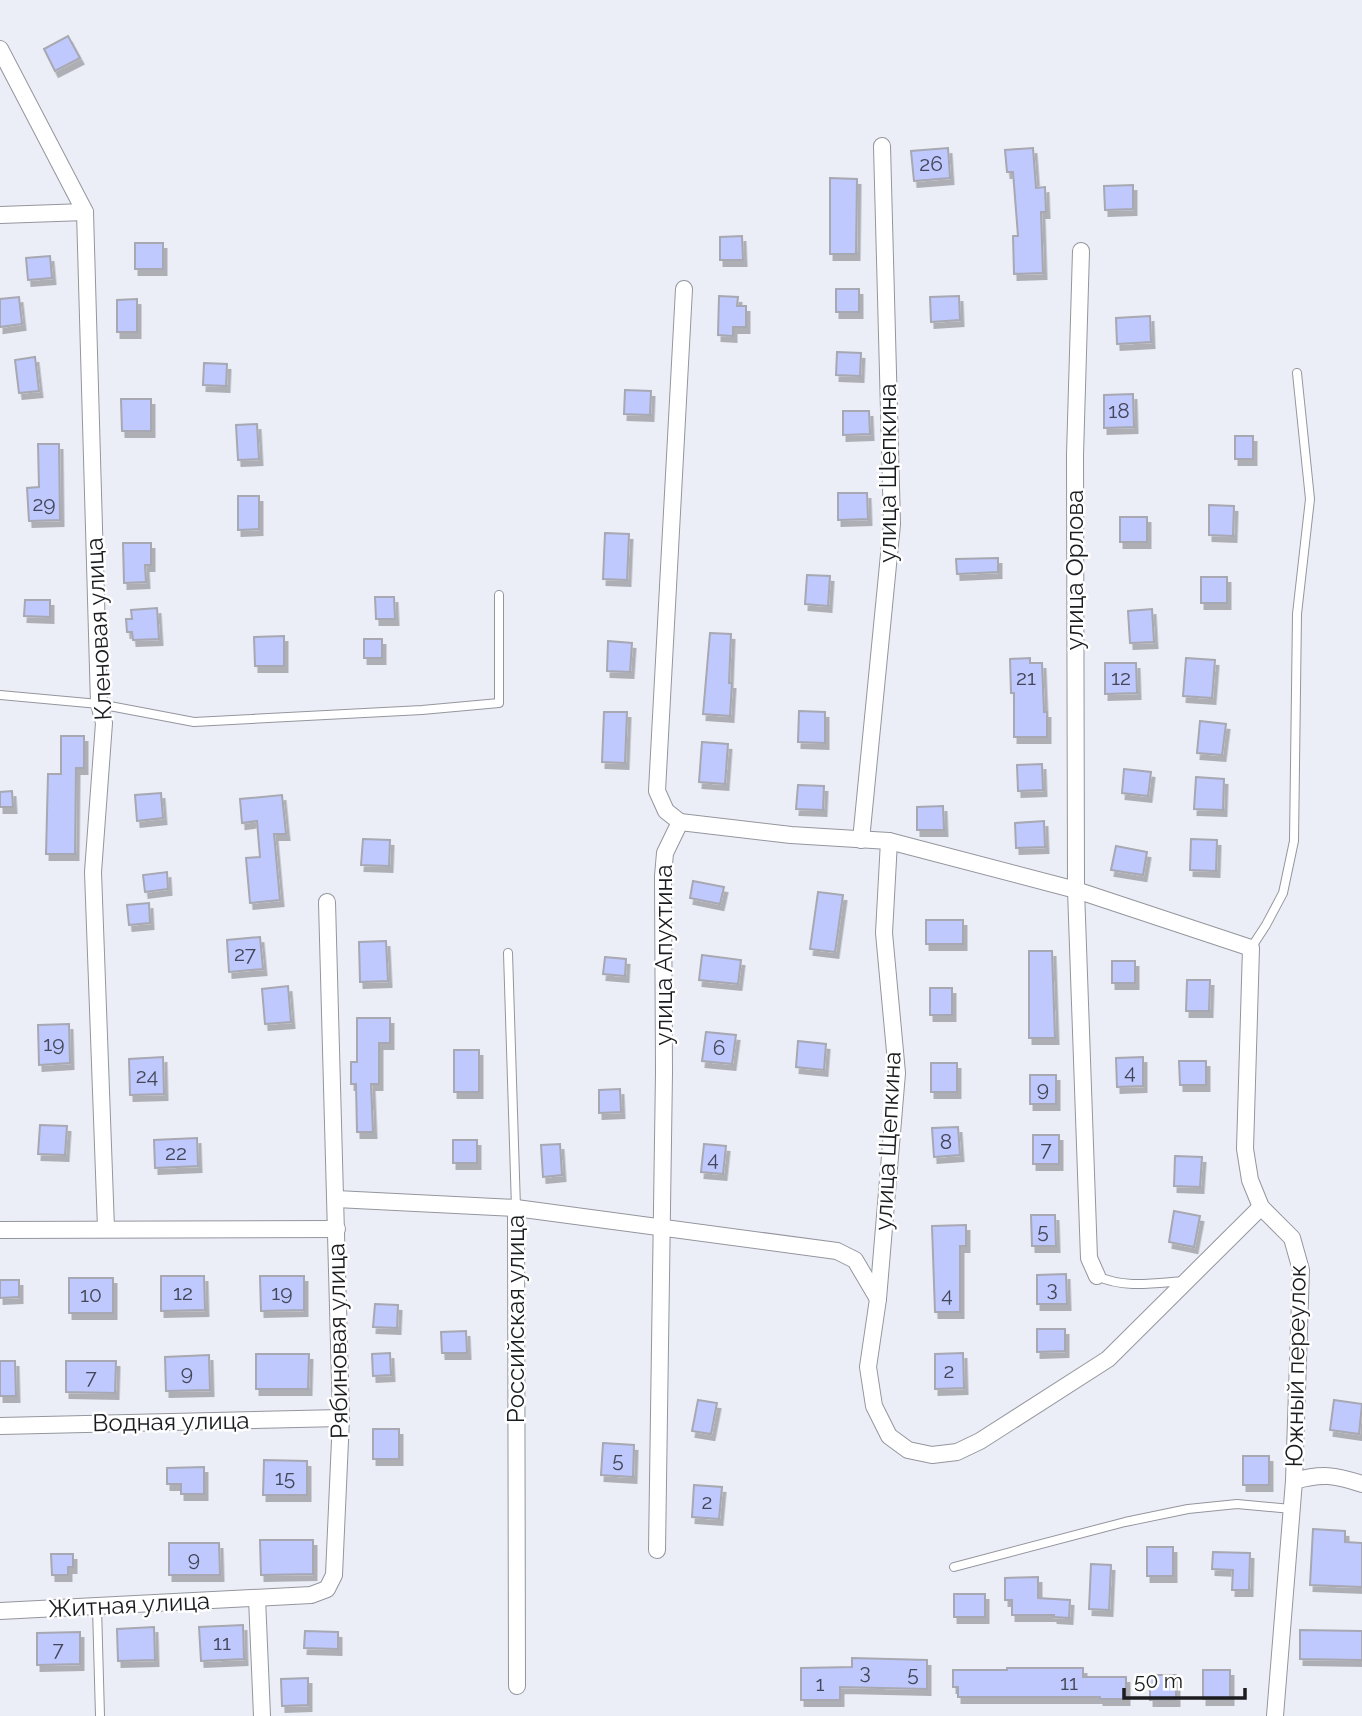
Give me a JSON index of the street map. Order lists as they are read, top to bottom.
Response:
{
  "streets": {
    "street": [
      "улица Щепкина",
      "улица Орлова",
      "Кленовая улица",
      "улица Апухтина",
      "Российская улица",
      "Рябиновая улица",
      "Южный переулок",
      "Водная улица",
      "Житная улица"
    ]
  },
  "crossings": [
    ["Рябиновая улица", "Водная улица"],
    ["Рябиновая улица", "Житная улица"]
  ],
  "house_numbers": [
    "26",
    "18",
    "29",
    "21",
    "12",
    "27",
    "19",
    "6",
    "4",
    "24",
    "9",
    "8",
    "7",
    "22",
    "4",
    "5",
    "3",
    "12",
    "19",
    "10",
    "4",
    "2",
    "9",
    "7",
    "5",
    "15",
    "2",
    "9",
    "11",
    "7",
    "3",
    "5",
    "11",
    "1"
  ],
  "scale_bar": "50 m"
}
